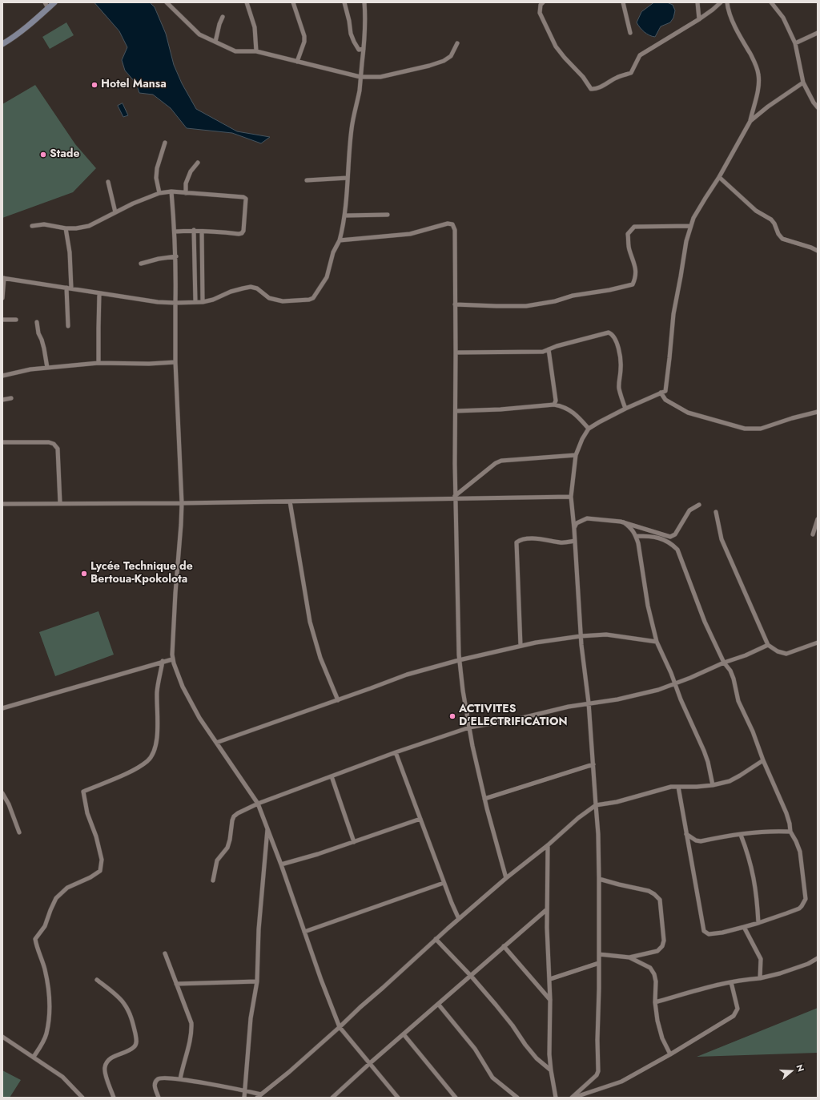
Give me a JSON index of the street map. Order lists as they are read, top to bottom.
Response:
{
  "places": [
    "Hotel Mansa",
    "Stade",
    "Lycée Technique de Bertoua-Kpokolota",
    "ACTIVITES D'ELECTRIFICATION"
  ],
  "north": "right"
}
